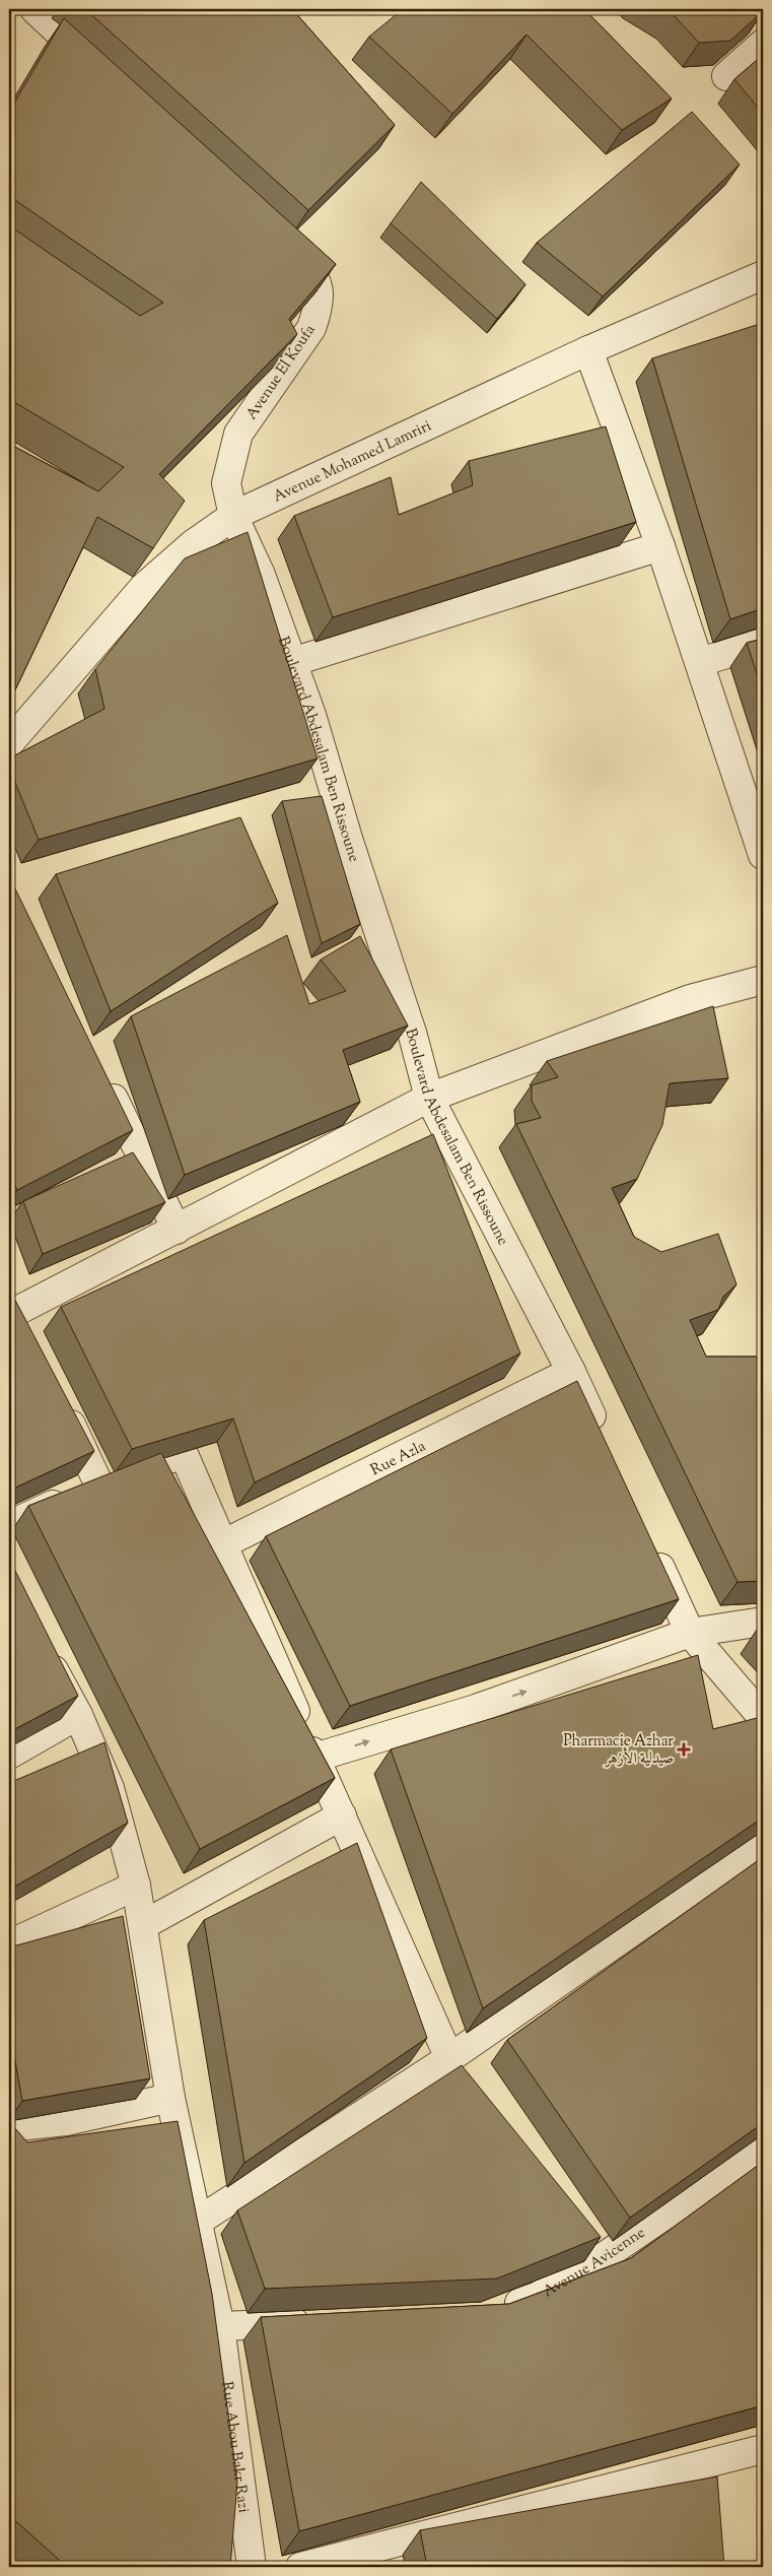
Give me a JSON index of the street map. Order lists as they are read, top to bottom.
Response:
{
  "streets": {
    "street": [
      "Avenue El Koufa",
      "Avenue Mohamed Lamriri",
      "Boulevard Abdesalam Ben Rissoune",
      "Rue Azla",
      "Avenue Avicenne",
      "Rue Abou Bakr Razi"
    ]
  },
  "crossings": [
    ["Avenue El Koufa", "Avenue Mohamed Lamriri"],
    ["Avenue El Koufa", "Boulevard Abdesalam Ben Rissoune"],
    ["Avenue Mohamed Lamriri", "Boulevard Abdesalam Ben Rissoune"],
    ["Boulevard Abdesalam Ben Rissoune", "Rue Azla"]
  ],
  "places": {
    "health": ["Pharmacie Azhar صيدلية الأزهر"]
  }
}
